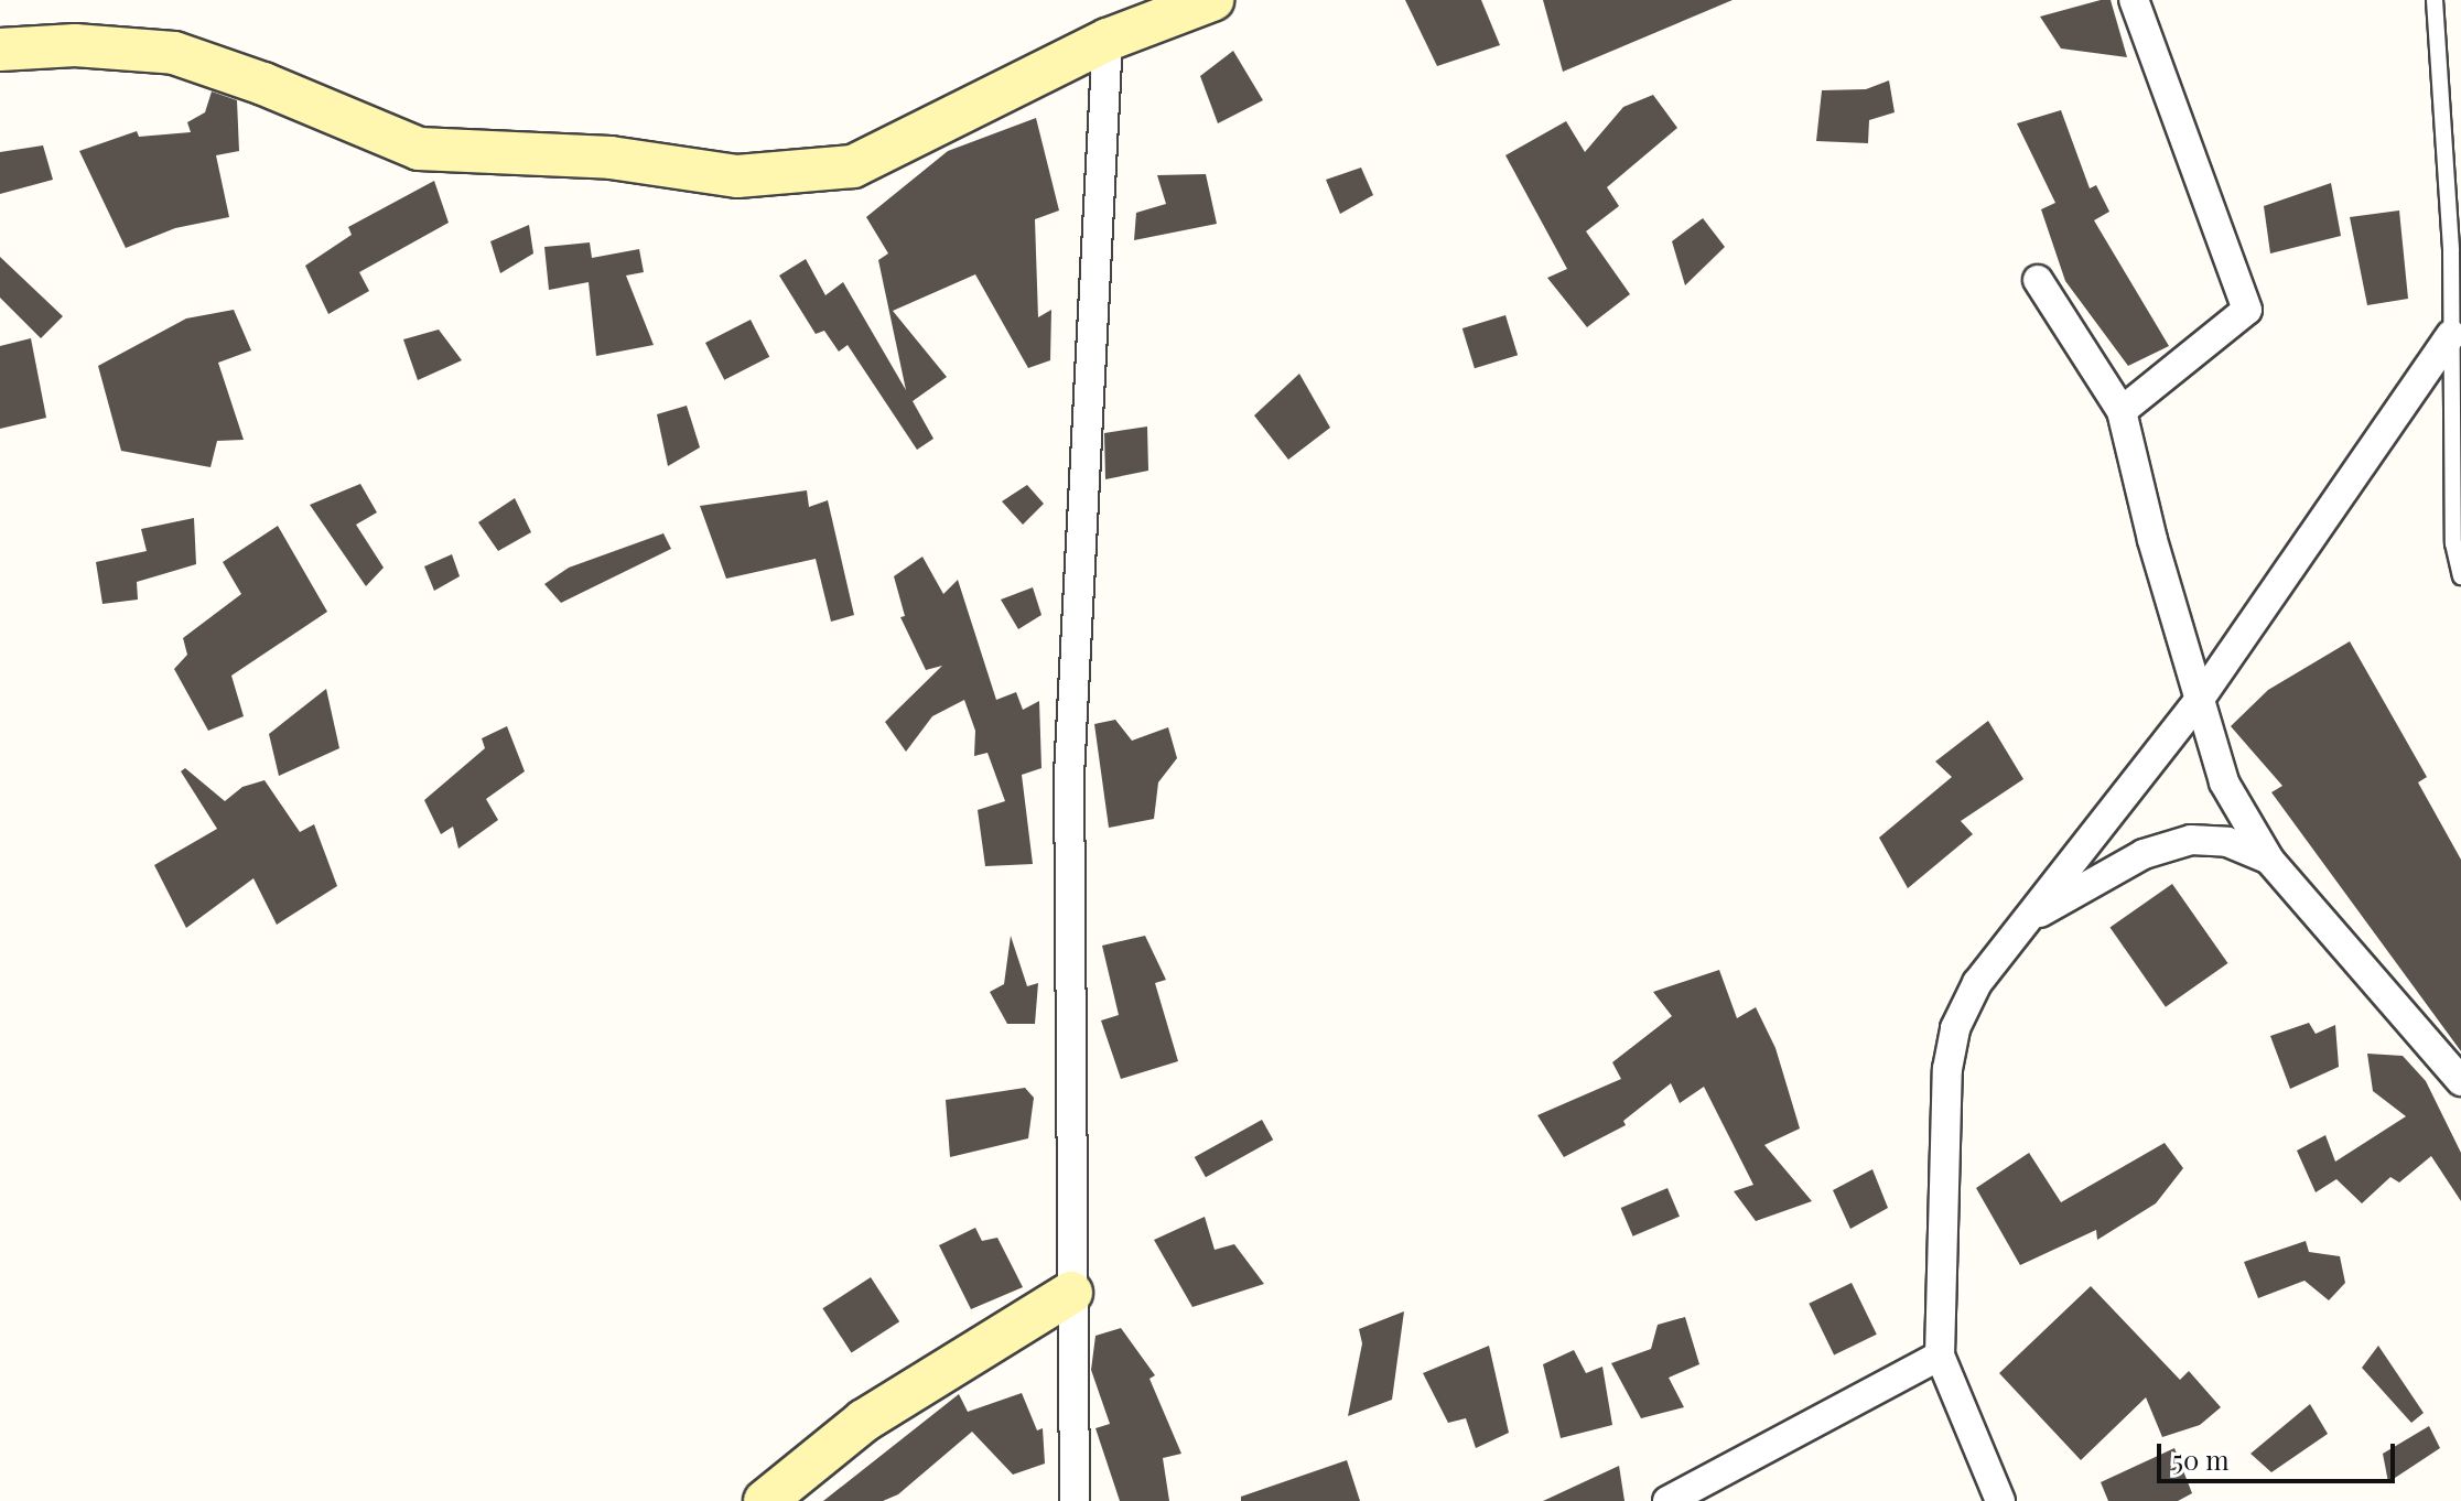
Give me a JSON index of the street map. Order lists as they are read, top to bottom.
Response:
{
  "scale_bar": "50 m"
}
